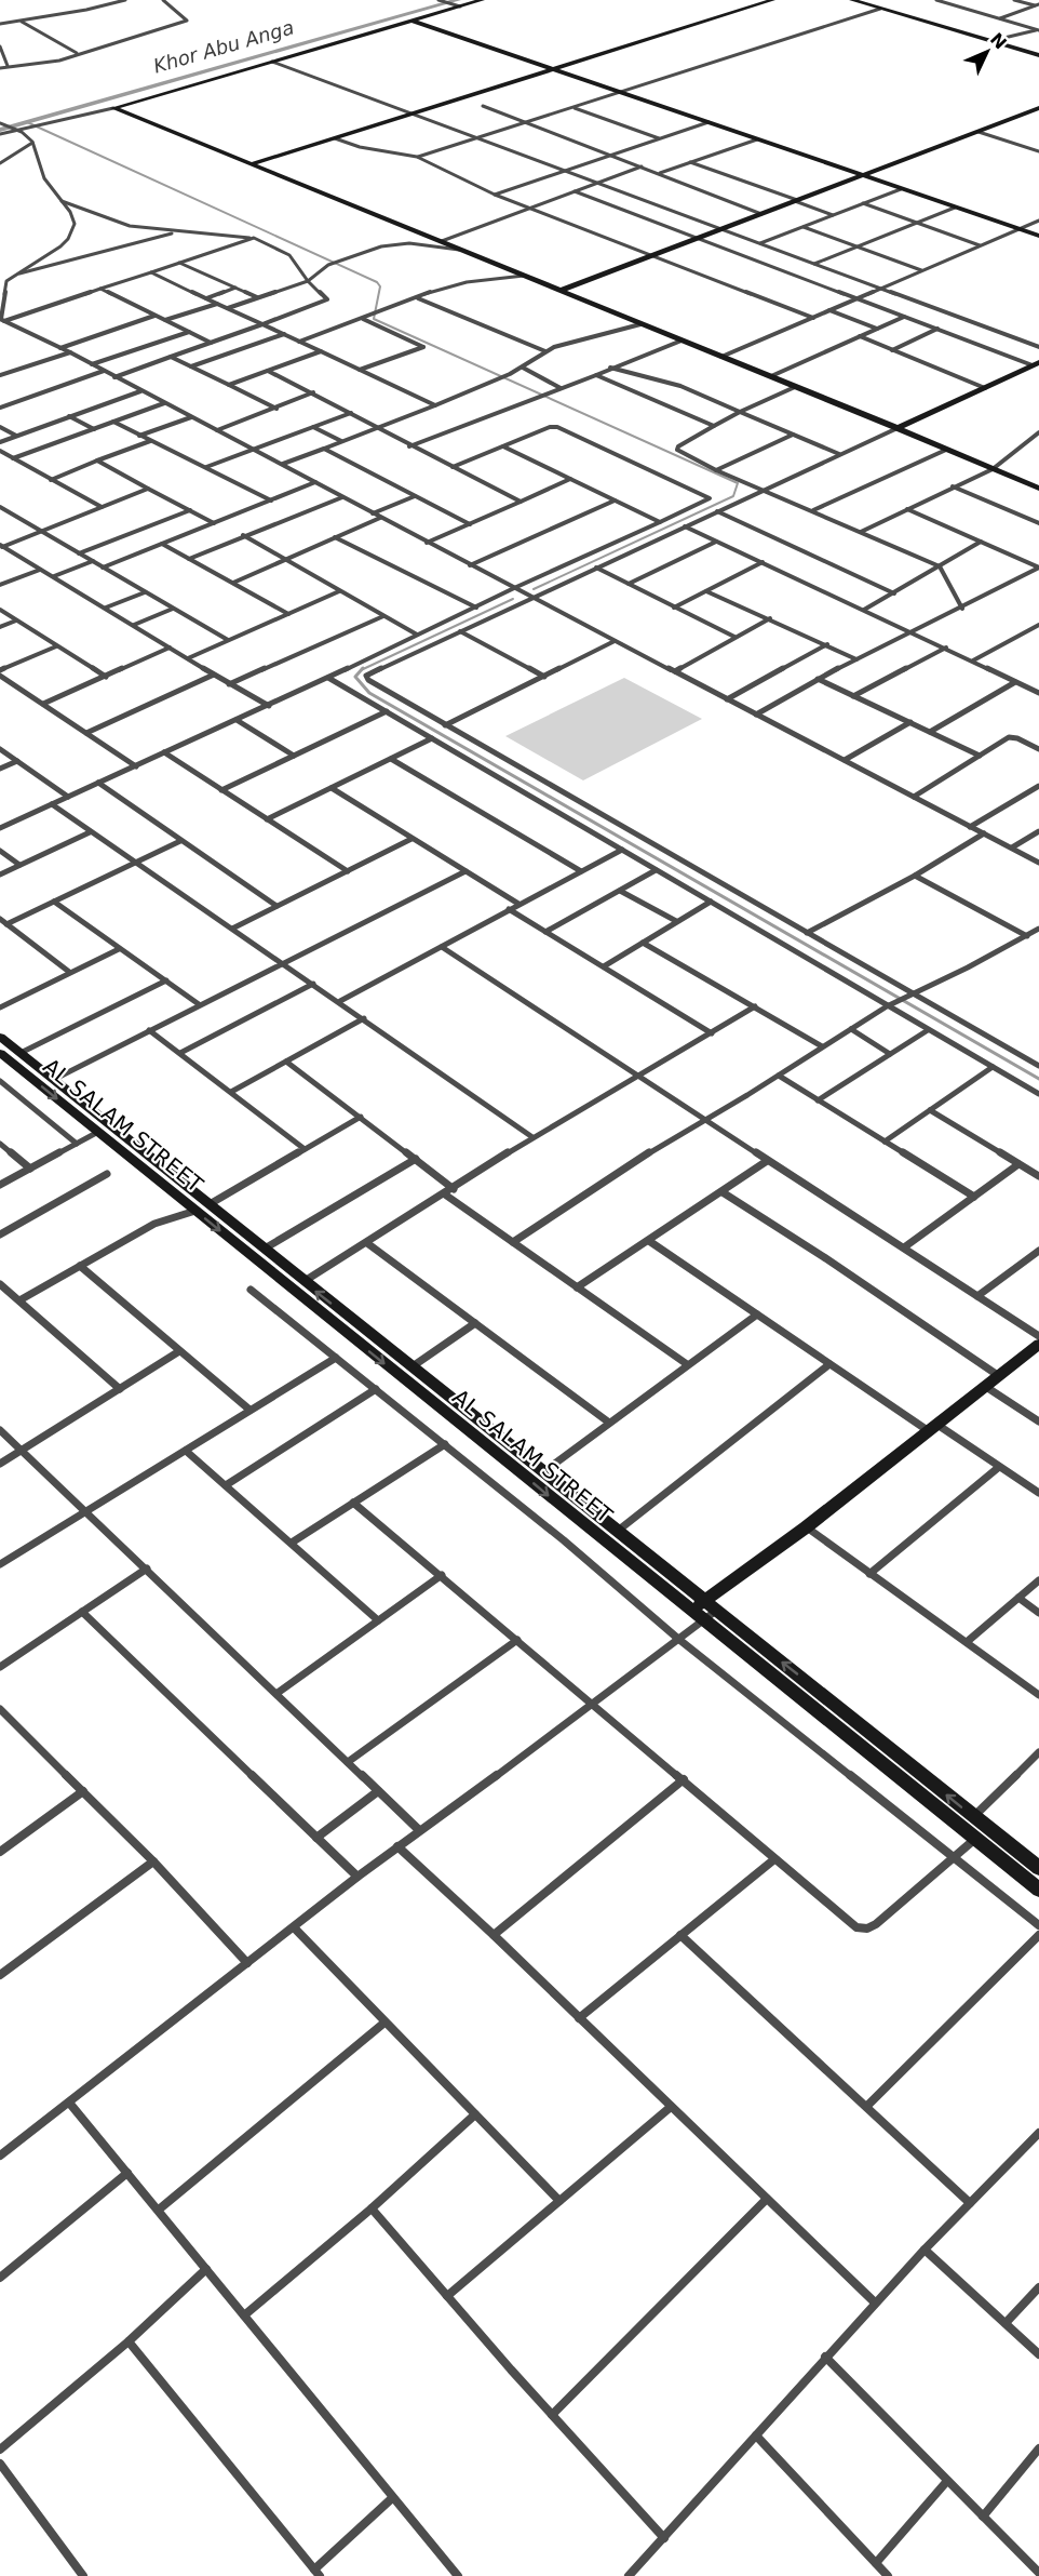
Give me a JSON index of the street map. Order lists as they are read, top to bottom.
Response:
{
  "streets": {
    "street": ["AL SALAM STREET"]
  },
  "water": ["Khor Abu Anga"],
  "north": "top right"
}
